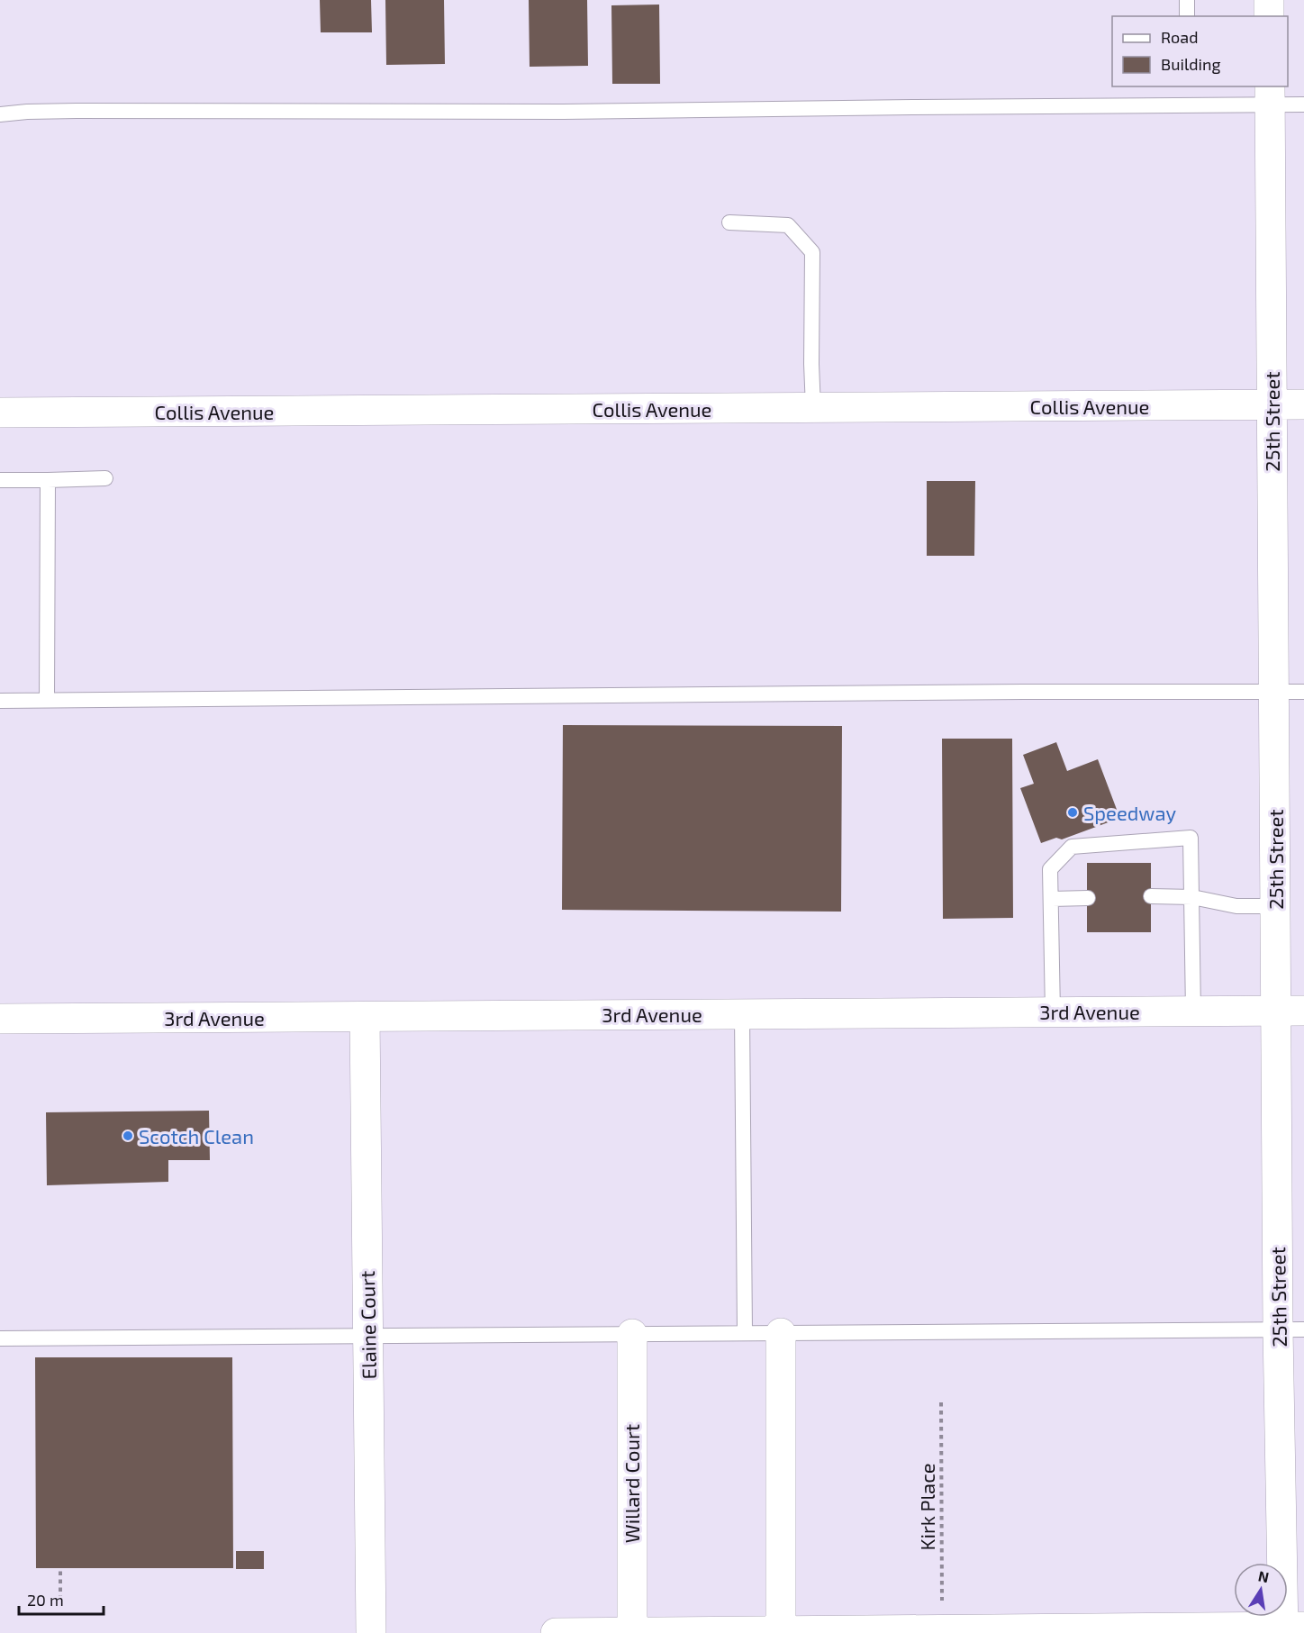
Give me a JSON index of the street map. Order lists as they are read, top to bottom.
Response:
{
  "streets": {
    "street": [
      "Collis Avenue",
      "25th Street",
      "3rd Avenue",
      "Elaine Court",
      "Willard Court"
    ],
    "path": ["Kirk Place"]
  },
  "crossings": [
    ["Collis Avenue", "25th Street"],
    ["25th Street", "3rd Avenue"],
    ["3rd Avenue", "Elaine Court"]
  ],
  "places": ["Speedway", "Scotch Clean"],
  "legend": ["Road", "Building"],
  "scale_bar": "20 m",
  "north": "top"
}
